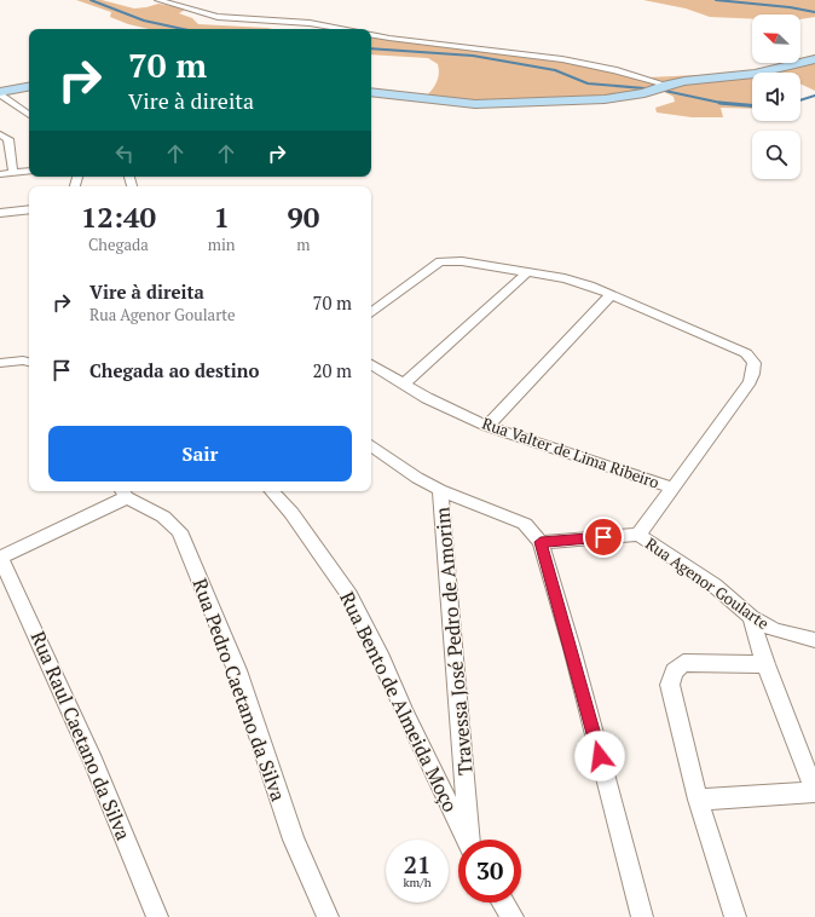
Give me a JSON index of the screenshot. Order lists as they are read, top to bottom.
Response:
{
  "streets": {
    "street": [
      "Rua Valter de Lima Ribeiro",
      "Rua Agenor Goularte",
      "Travessa José Pedro de Amorim",
      "Rua Pedro Caetano da Silva",
      "Rua Bento de Almeida Moço",
      "Rua Raul Caetano da Silva"
    ]
  },
  "north": "top left",
  "page": {
    "turn": ["70 m", "Vire à direita"],
    "eta": [
      "12:40",
      "Chegada",
      "1",
      "min",
      "90",
      "m"
    ],
    "list": [
      {
        "name": "Vire à direita",
        "note": "Rua Agenor Goularte",
        "value": "70 m"
      },
      {
        "name": "Chegada ao destino",
        "value": "20 m"
      }
    ],
    "buttons": "Sair",
    "speed": "21 km/h",
    "limit": "30"
  }
}
